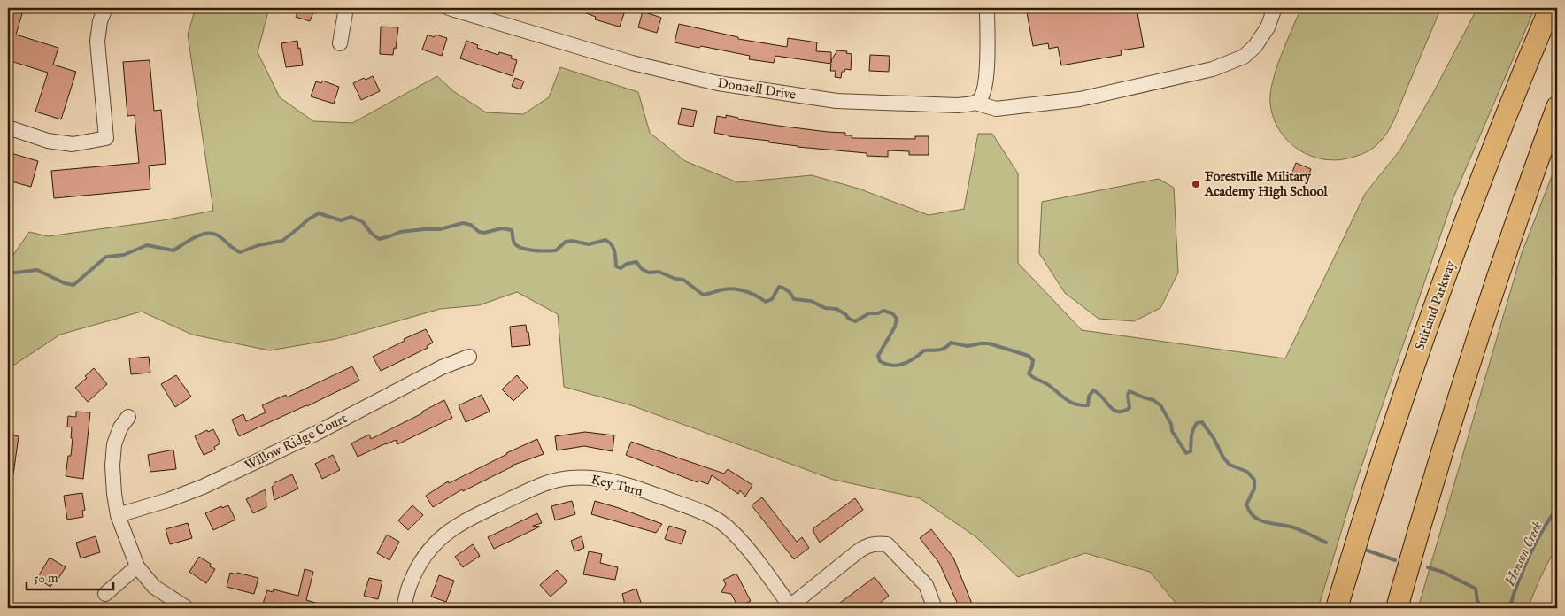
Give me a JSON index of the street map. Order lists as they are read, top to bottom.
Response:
{
  "streets": {
    "highway": ["Suitland Parkway"],
    "street": ["Donnell Drive", "Willow Ridge Court", "Key Turn"]
  },
  "water": ["Henson Creek"],
  "places": ["Forestville Military Academy High School"],
  "scale_bar": "50 m"
}
